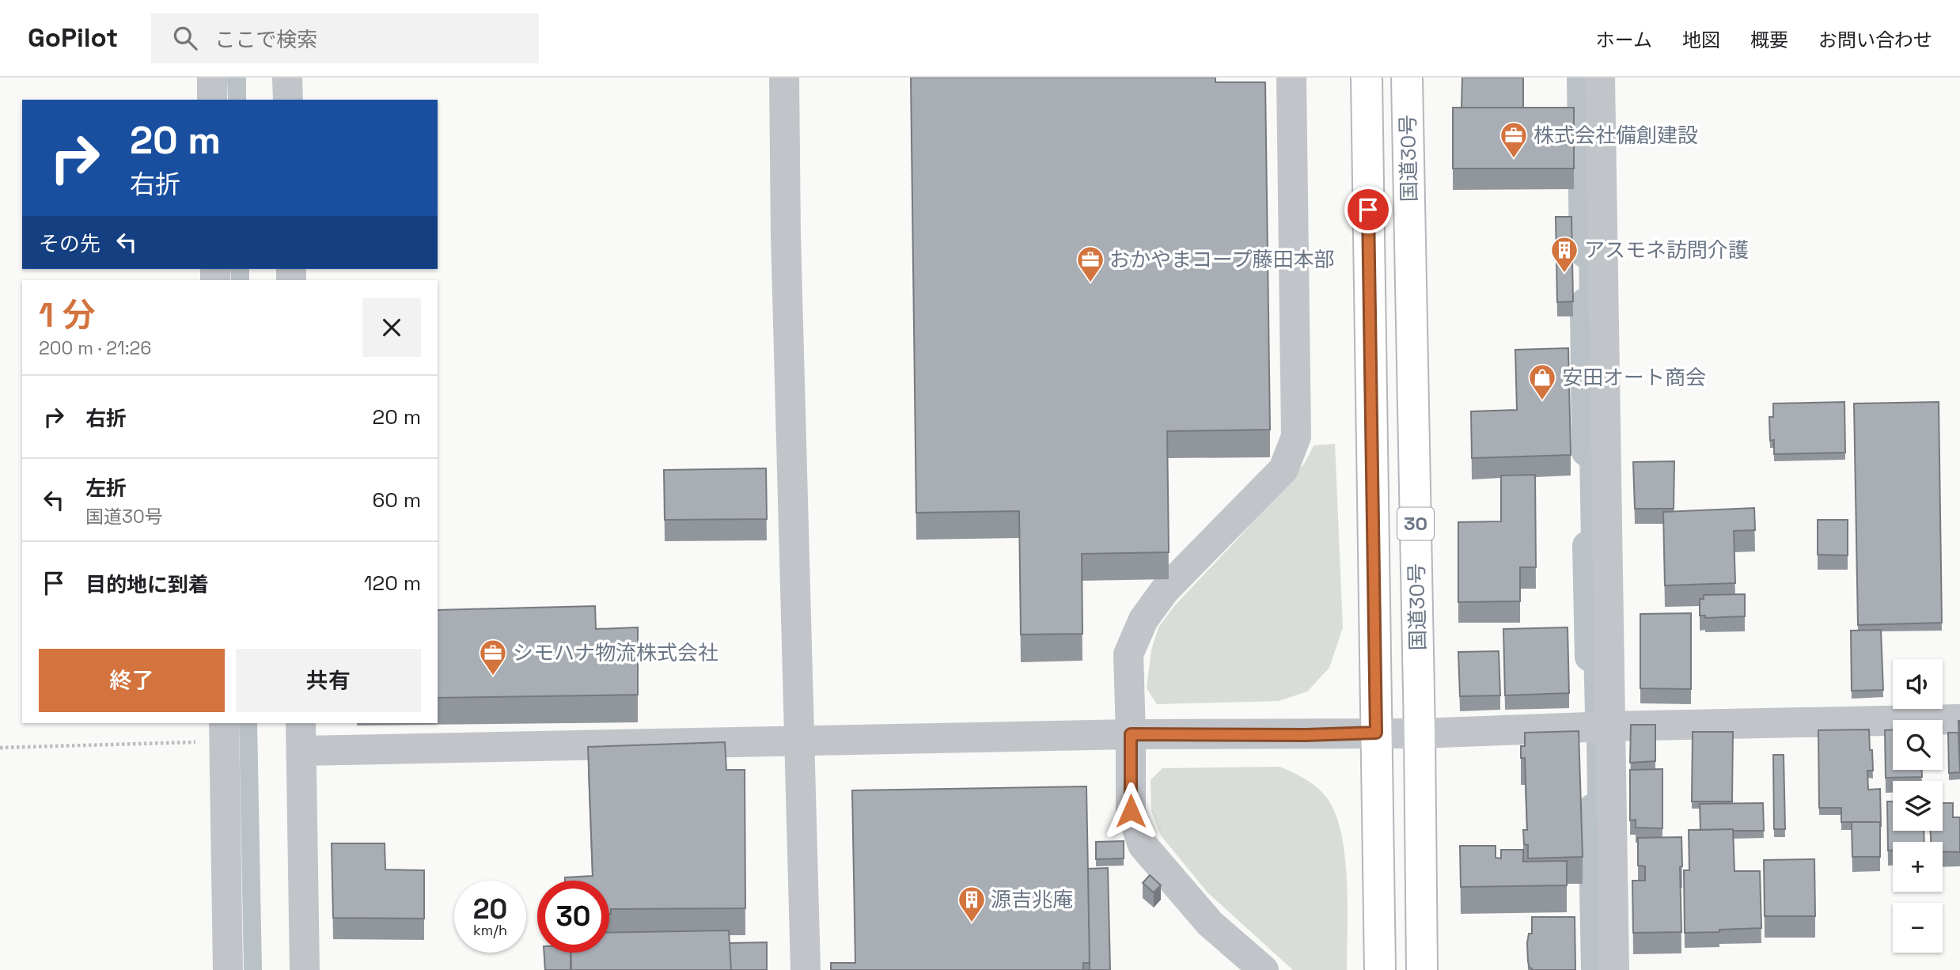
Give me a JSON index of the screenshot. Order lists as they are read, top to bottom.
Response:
{
  "streets": {
    "highway": ["国道30号", "30"]
  },
  "places": {
    "office": ["株式会社備創建設", "おかやまコープ藤田本部", "シモハナ物流株式会社"],
    "building": ["アスモネ訪問介護", "源吉兆庵"],
    "shop": ["安田オート商会"]
  },
  "page": {
    "header": "GoPilot",
    "search": "ここで検索",
    "nav": [
      "ホーム",
      "地図",
      "概要",
      "お問い合わせ"
    ],
    "turn": ["20 m", "右折"],
    "then": "その先",
    "heading": ["1 分", "200 m · 21:26"],
    "list": [
      {
        "name": "右折",
        "value": "20 m"
      },
      {
        "name": "左折",
        "note": "国道30号",
        "value": "60 m"
      },
      {
        "name": "目的地に到着",
        "value": "120 m"
      }
    ],
    "buttons": ["終了", "共有"],
    "map_buttons": ["+", "−"],
    "speed": "20 km/h",
    "limit": "30"
  }
}
